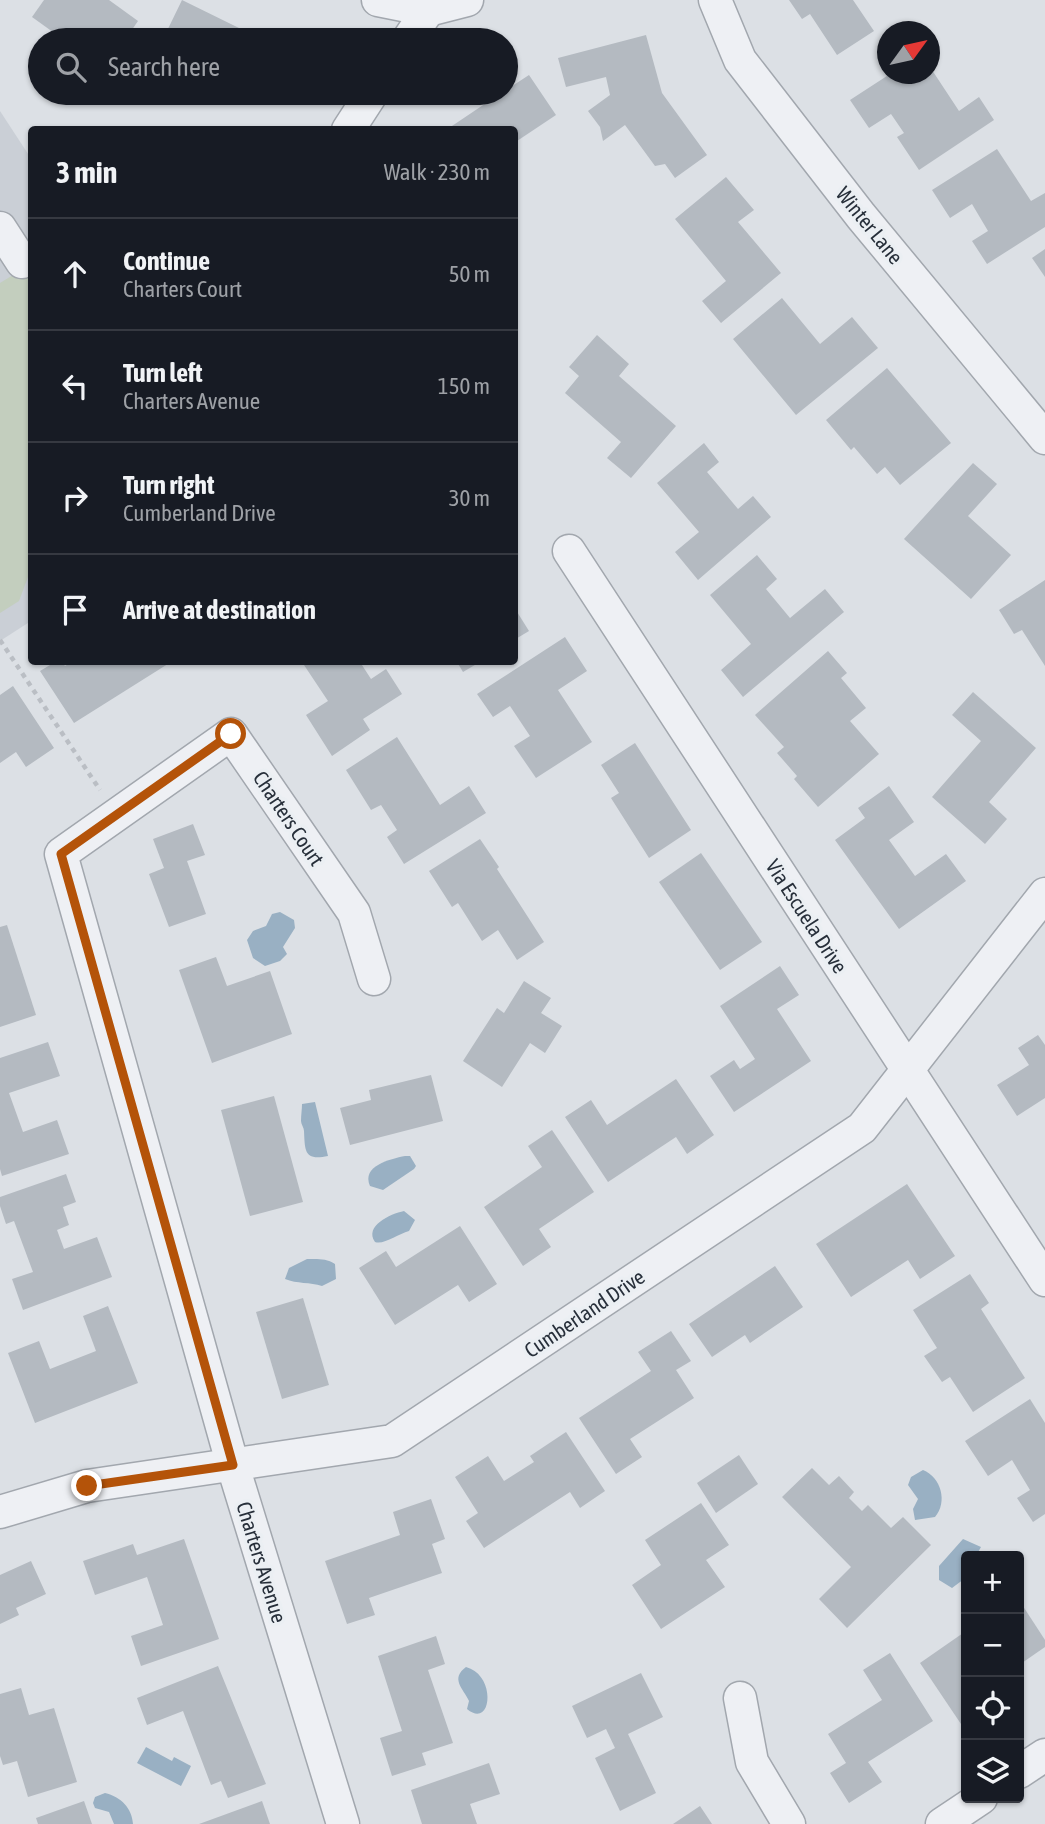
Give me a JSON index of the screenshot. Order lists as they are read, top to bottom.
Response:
{
  "streets": {
    "street": [
      "Winter Lane",
      "Charters Court",
      "Via Escuela Drive",
      "Cumberland Drive",
      "Charters Avenue"
    ]
  },
  "crossings": [
    ["Charters Court", "Charters Avenue"],
    ["Via Escuela Drive", "Cumberland Drive"],
    ["Cumberland Drive", "Charters Avenue"]
  ],
  "north": "top right",
  "page": {
    "search": "Search here",
    "heading": ["3 min", "Walk · 230 m"],
    "list": [
      ["Continue", "Charters Court", "50 m"],
      ["Turn left", "Charters Avenue", "150 m"],
      ["Turn right", "Cumberland Drive", "30 m"],
      "Arrive at destination"
    ],
    "map_buttons": ["+", "−"]
  }
}
